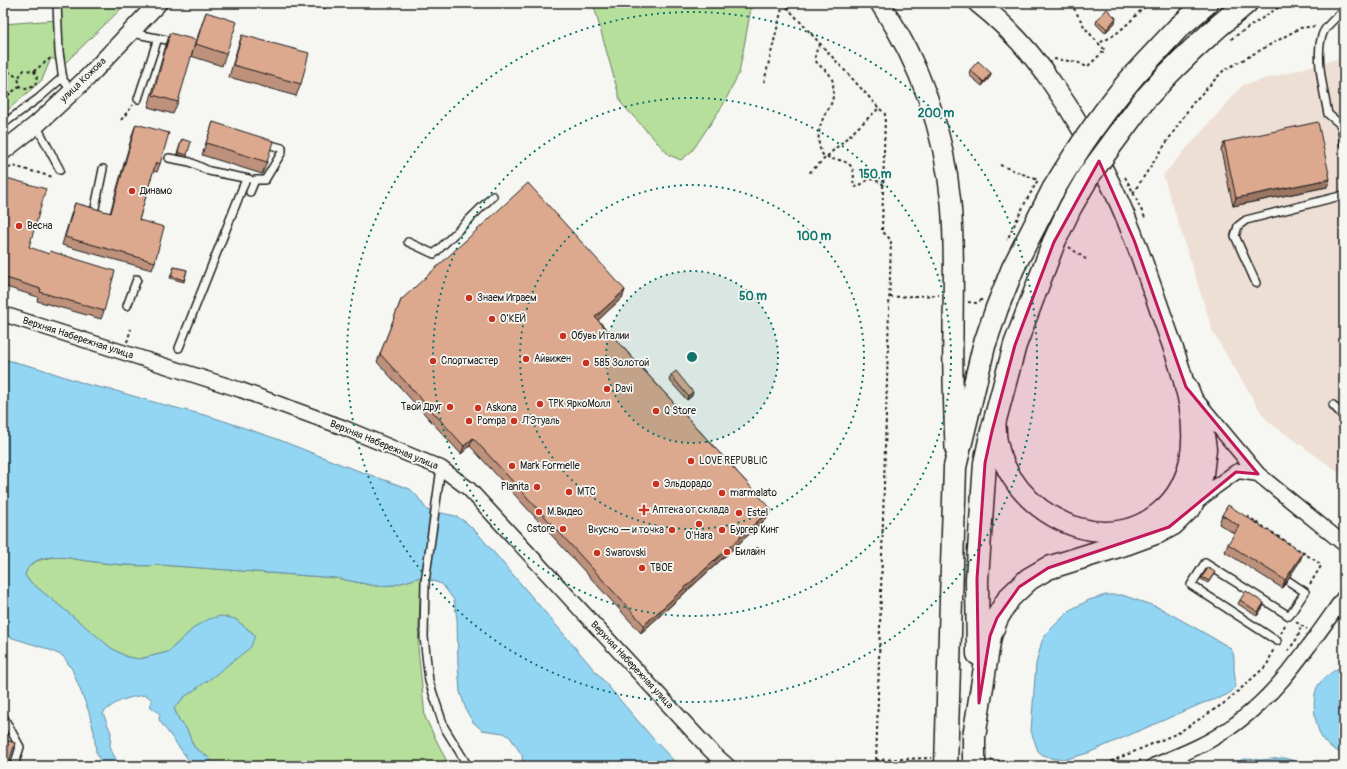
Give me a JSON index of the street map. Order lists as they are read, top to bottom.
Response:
{
  "streets": {
    "street": ["улица Кожова", "Верхняя Набережная улица"]
  },
  "places": {
    "other": [
      "Динамо",
      "Весна",
      "Знаем Играем",
      "О’КЕЙ",
      "Обувь Италии",
      "Айвижен",
      "Спортмастер",
      "585 Золотой",
      "Davi",
      "ТРК ЯркоМолл",
      "Твой Друг",
      "Askona",
      "Q Store",
      "Pompa",
      "Л'Этуаль",
      "LOVE REPUBLIC",
      "Mark Formelle",
      "Эльдорадо",
      "Planita",
      "МТС",
      "marmalato",
      "М.Видео",
      "Estel",
      "O'Hara",
      "Cstore",
      "Вкусно — и точка",
      "Бургер Кинг",
      "Билайн",
      "Swarovski",
      "ТВОЕ"
    ],
    "health": ["Аптека от склада"]
  },
  "rings": [
    "200 m",
    "150 m",
    "100 m",
    "50 m"
  ]
}
